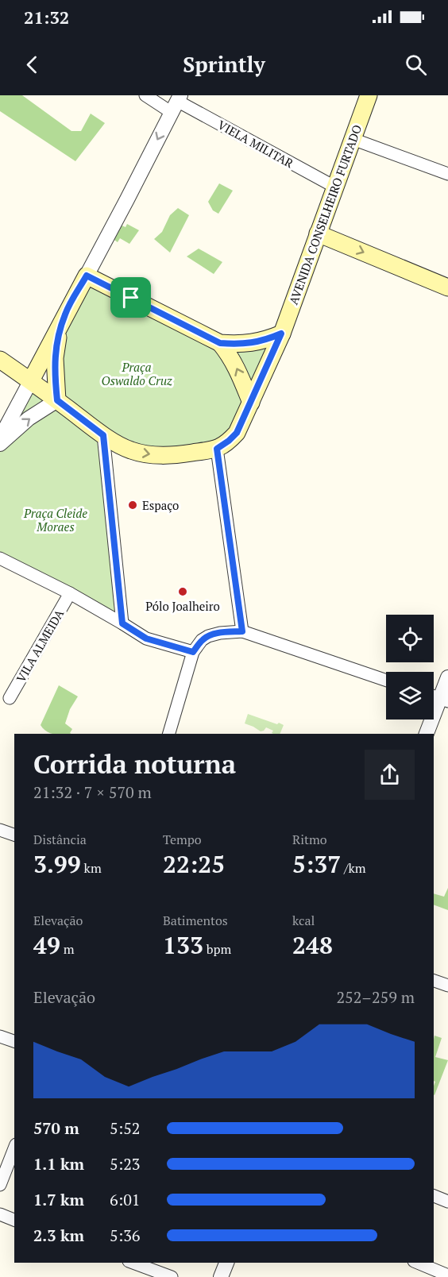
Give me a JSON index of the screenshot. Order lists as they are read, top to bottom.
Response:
{
  "streets": {
    "main road": ["AVENIDA CONSELHEIRO FURTADO"],
    "street": ["VIELA MILITAR", "VILA ALMEIDA"]
  },
  "crossings": [
    ["VIELA MILITAR", "AVENIDA CONSELHEIRO FURTADO"]
  ],
  "parks": ["Praça Oswaldo Cruz", "Praça Cleide Moraes"],
  "places": ["Espaço", "Pólo Joalheiro"],
  "page": {
    "status": "21:32",
    "header": "Sprintly",
    "heading": ["Corrida noturna", "21:32 · 7 × 570 m"],
    "stats": [
      ["Distância", "3.99 km"],
      ["Tempo", "22:25"],
      ["Ritmo", "5:37 /km"],
      ["Elevação", "49 m"],
      ["Batimentos", "133 bpm"],
      ["kcal", "248"]
    ],
    "chart": ["Elevação", "252–259 m"],
    "list": [
      {
        "name": "570 m",
        "note": "5:52"
      },
      {
        "name": "1.1 km",
        "note": "5:23"
      },
      {
        "name": "1.7 km",
        "note": "6:01"
      },
      {
        "name": "2.3 km",
        "note": "5:36"
      }
    ]
  }
}
